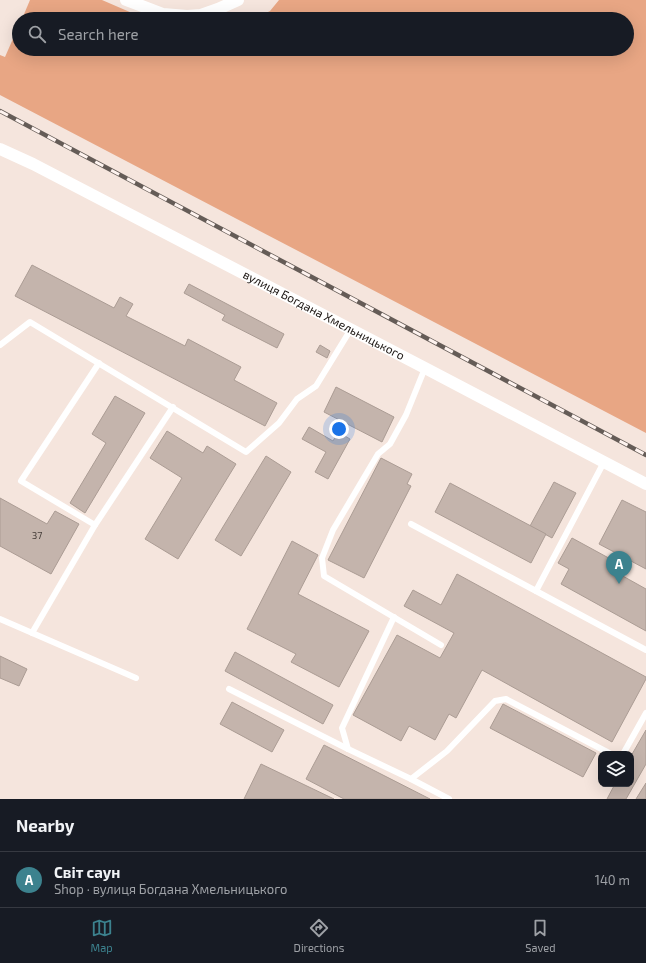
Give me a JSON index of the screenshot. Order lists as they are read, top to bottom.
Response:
{
  "streets": {
    "street": ["вулиця Богдана Хмельницького"]
  },
  "house_numbers": ["37"],
  "page": {
    "search": "Search here",
    "pins": "A",
    "heading": "Nearby",
    "list": [
      {
        "mark": "A",
        "name": "Світ саун",
        "note": "Shop · вулиця Богдана Хмельницького",
        "value": "140 m"
      }
    ],
    "nav": ["Map", "Directions", "Saved"]
  }
}
